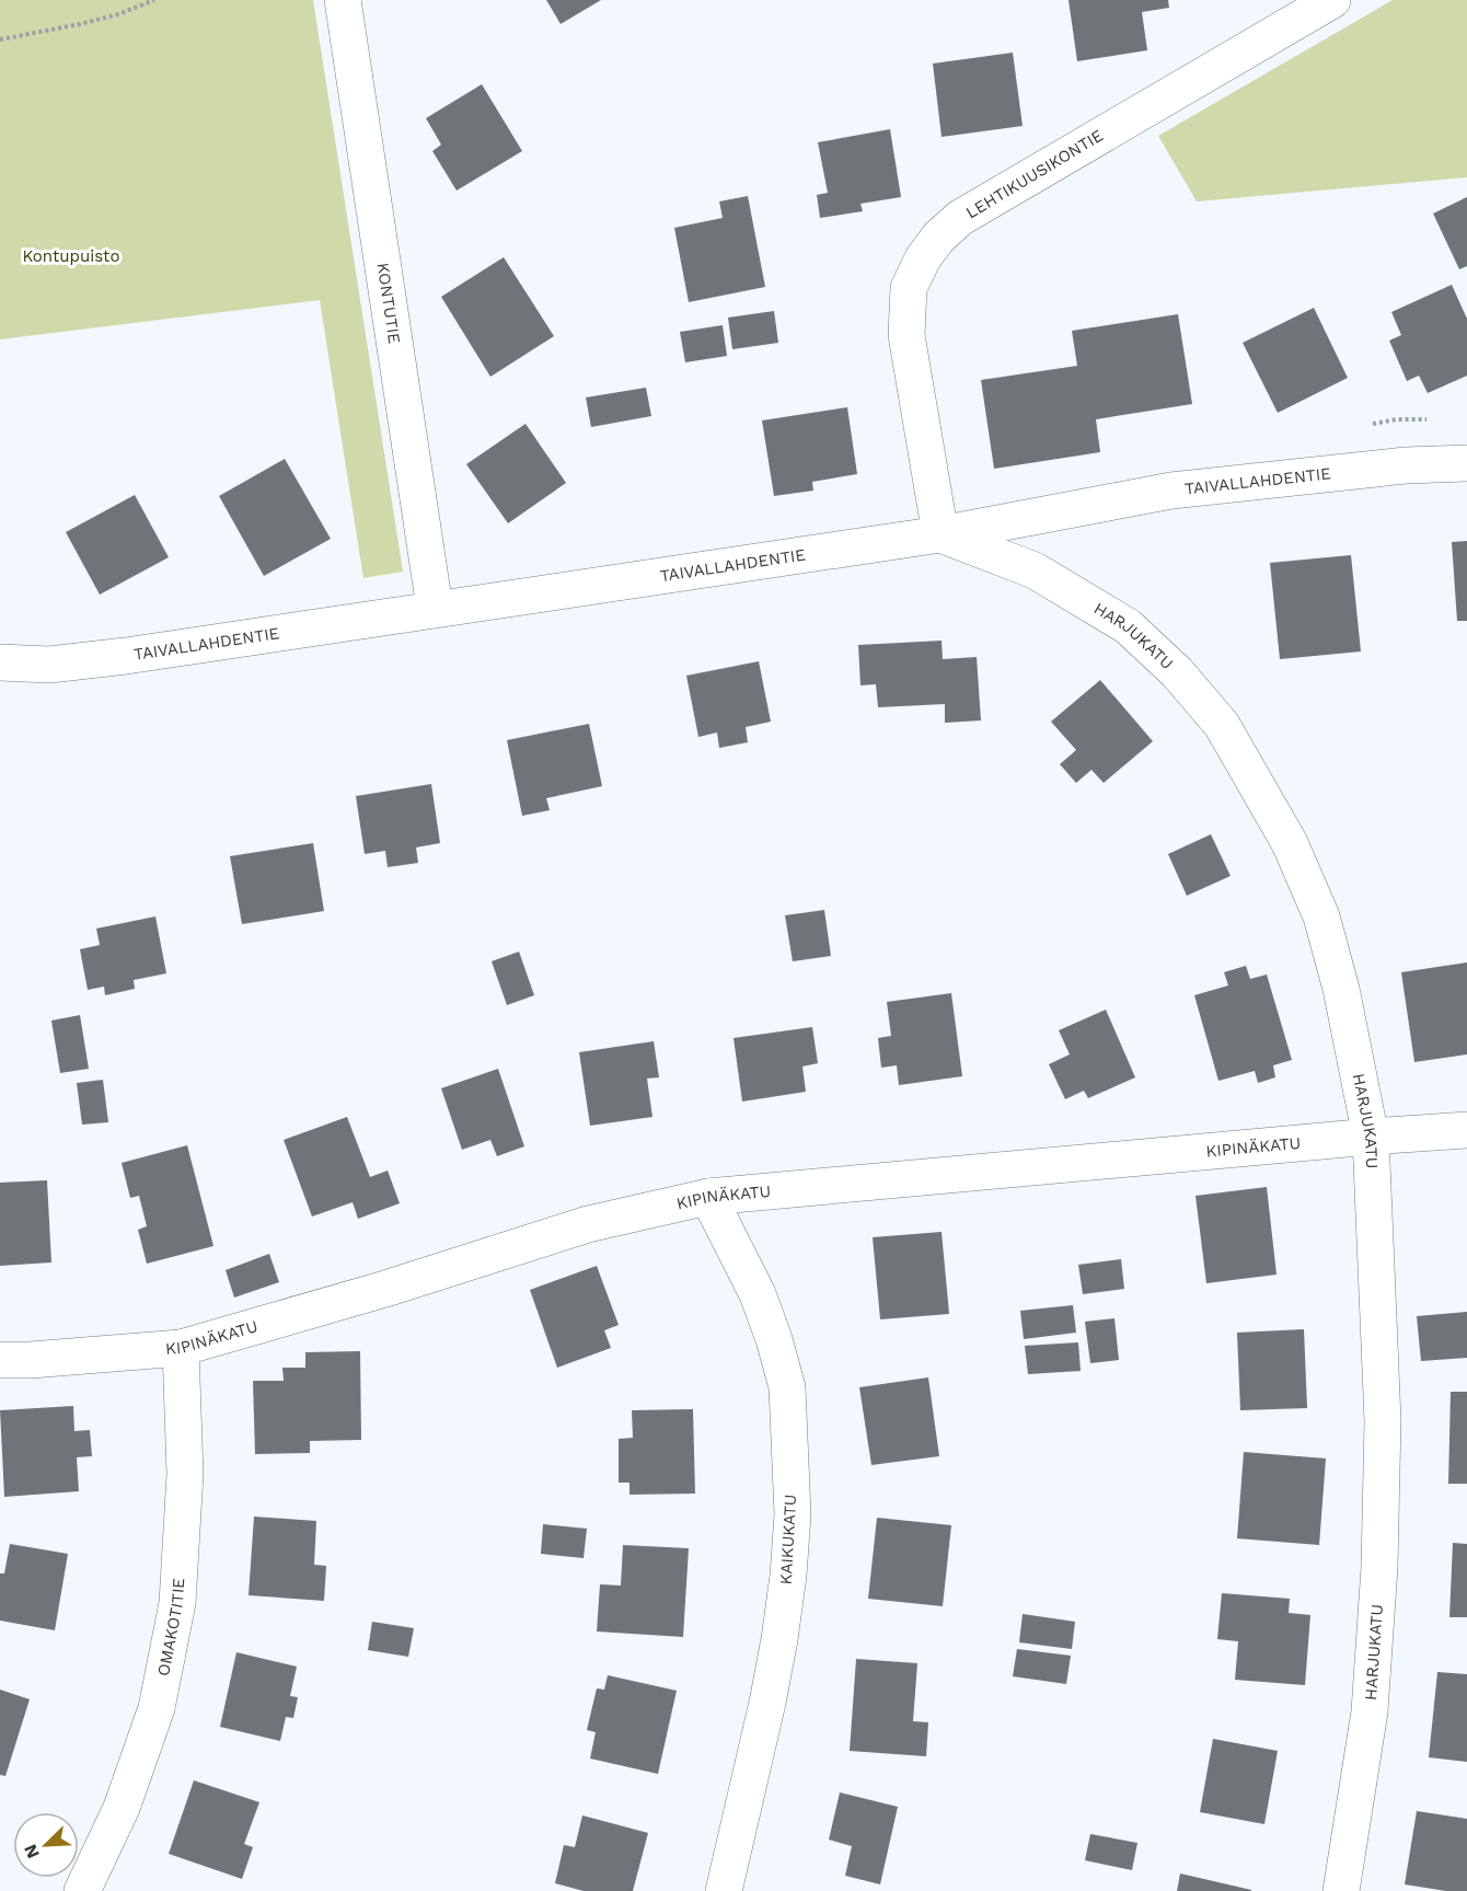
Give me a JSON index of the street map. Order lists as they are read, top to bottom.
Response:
{
  "streets": {
    "street": [
      "LEHTIKUUSIKONTIE",
      "KONTUTIE",
      "TAIVALLAHDENTIE",
      "HARJUKATU",
      "KIPINÄKATU",
      "KAIKUKATU",
      "OMAKOTITIE"
    ]
  },
  "crossings": [
    ["LEHTIKUUSIKONTIE", "TAIVALLAHDENTIE"],
    ["LEHTIKUUSIKONTIE", "HARJUKATU"],
    ["KONTUTIE", "TAIVALLAHDENTIE"],
    ["TAIVALLAHDENTIE", "HARJUKATU"],
    ["HARJUKATU", "KIPINÄKATU"],
    ["KIPINÄKATU", "KAIKUKATU"],
    ["KIPINÄKATU", "OMAKOTITIE"]
  ],
  "parks": ["Kontupuisto"],
  "north": "bottom left"
}
